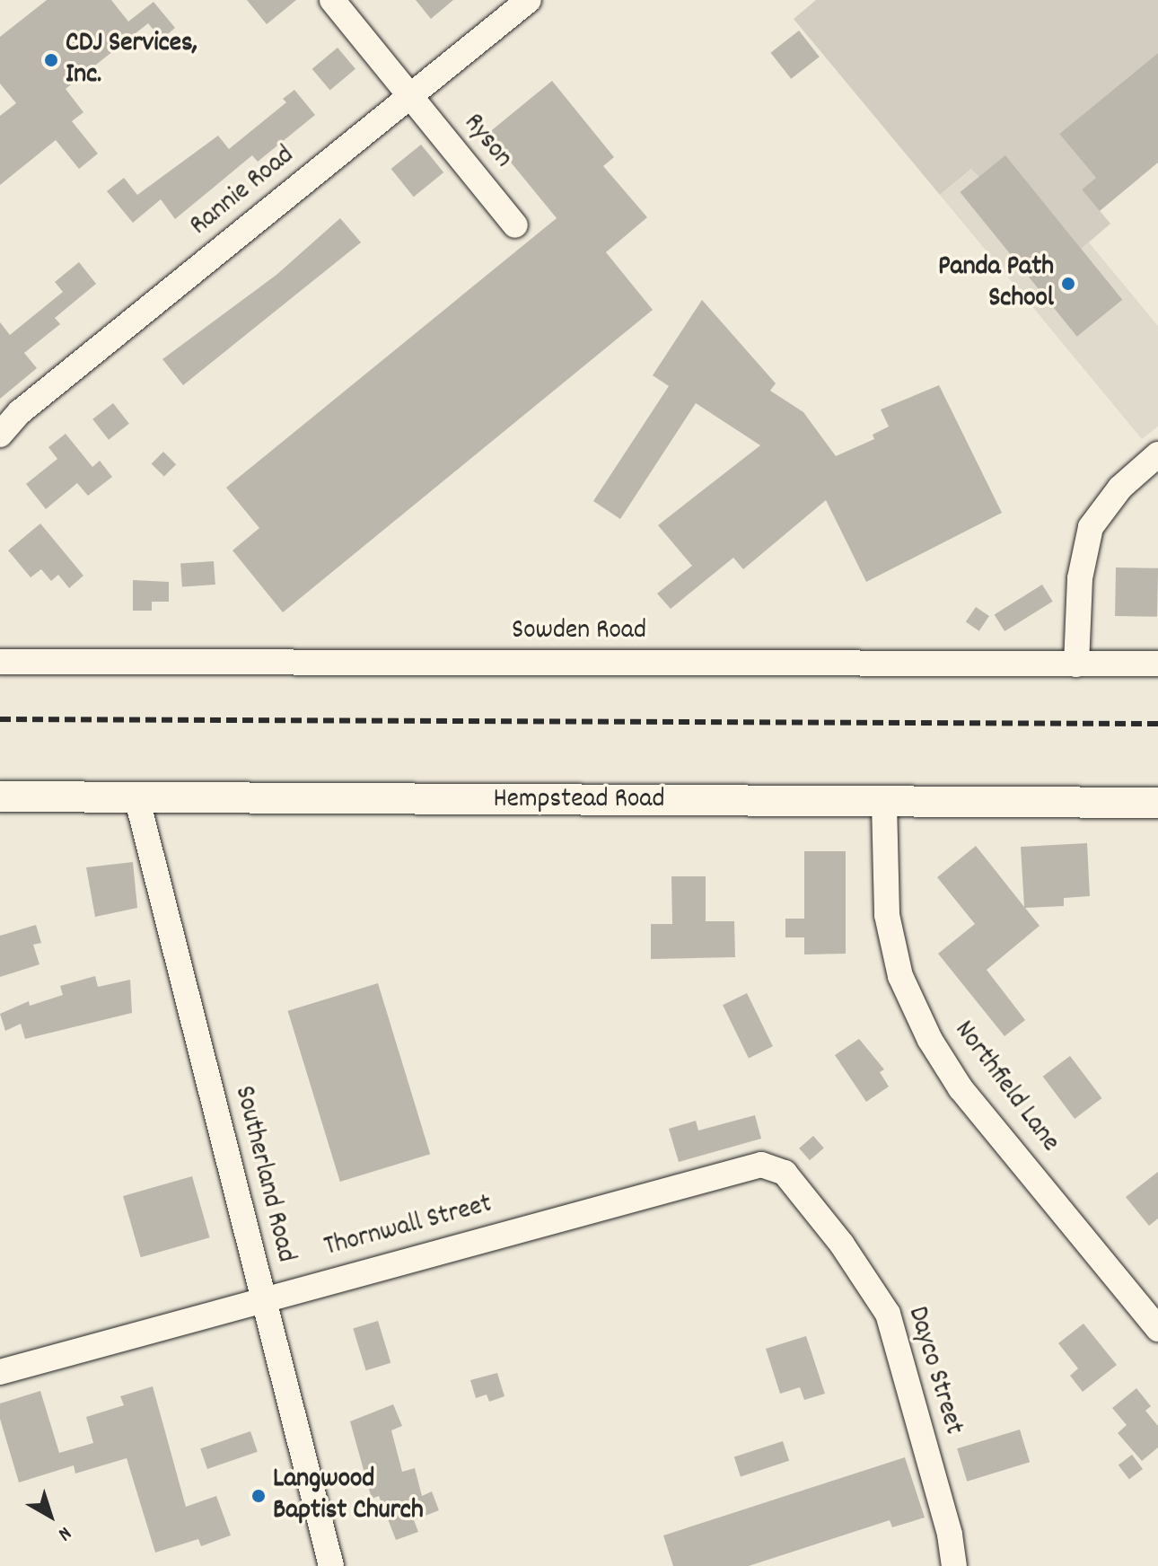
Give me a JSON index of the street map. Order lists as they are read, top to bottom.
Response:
{
  "streets": {
    "main road": ["Hempstead Road"],
    "street": [
      "Ryson",
      "Rannie Road",
      "Sowden Road",
      "Northfield Lane",
      "Southerland Road",
      "Thornwall Street",
      "Dayco Street"
    ]
  },
  "crossings": [
    ["Ryson", "Rannie Road"],
    ["Hempstead Road", "Northfield Lane"],
    ["Hempstead Road", "Southerland Road"],
    ["Southerland Road", "Thornwall Street"],
    ["Thornwall Street", "Dayco Street"]
  ],
  "places": ["CDJ Services, Inc.", "Panda Path School", "Langwood Baptist Church"],
  "north": "bottom right"
}
